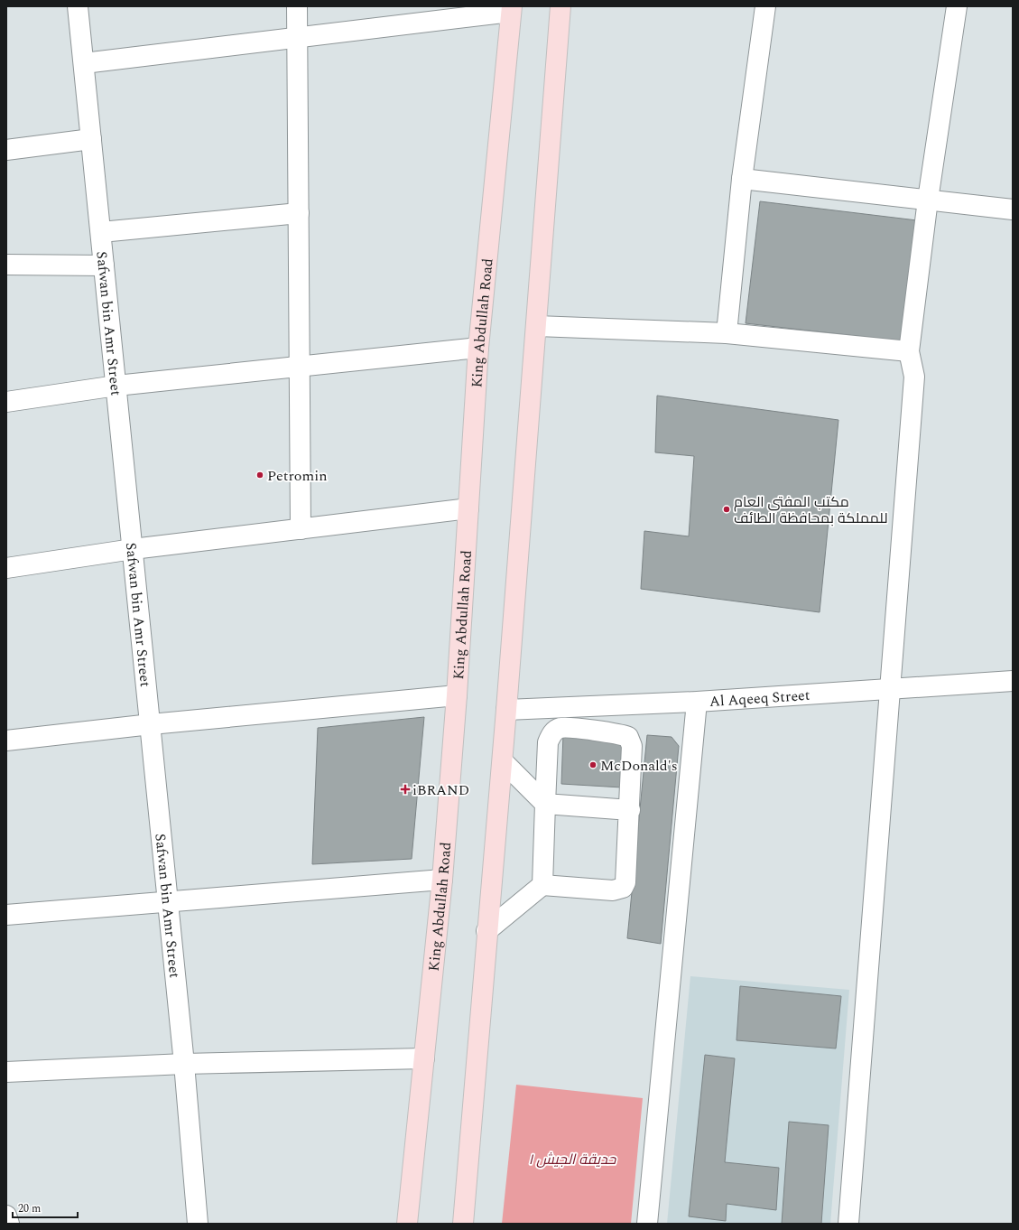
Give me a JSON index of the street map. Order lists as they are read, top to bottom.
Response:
{
  "streets": {
    "main road": ["King Abdullah Road"],
    "street": ["Safwan bin Amr Street", "Al Aqeeq Street"]
  },
  "parks": ["حديقة الجيش ١"],
  "places": {
    "other": ["Petromin", "مكتب المفتي العام للمملكة بمحافظة الطائف", "McDonald's"],
    "health": ["iBRAND"]
  },
  "scale_bar": "20 m"
}
